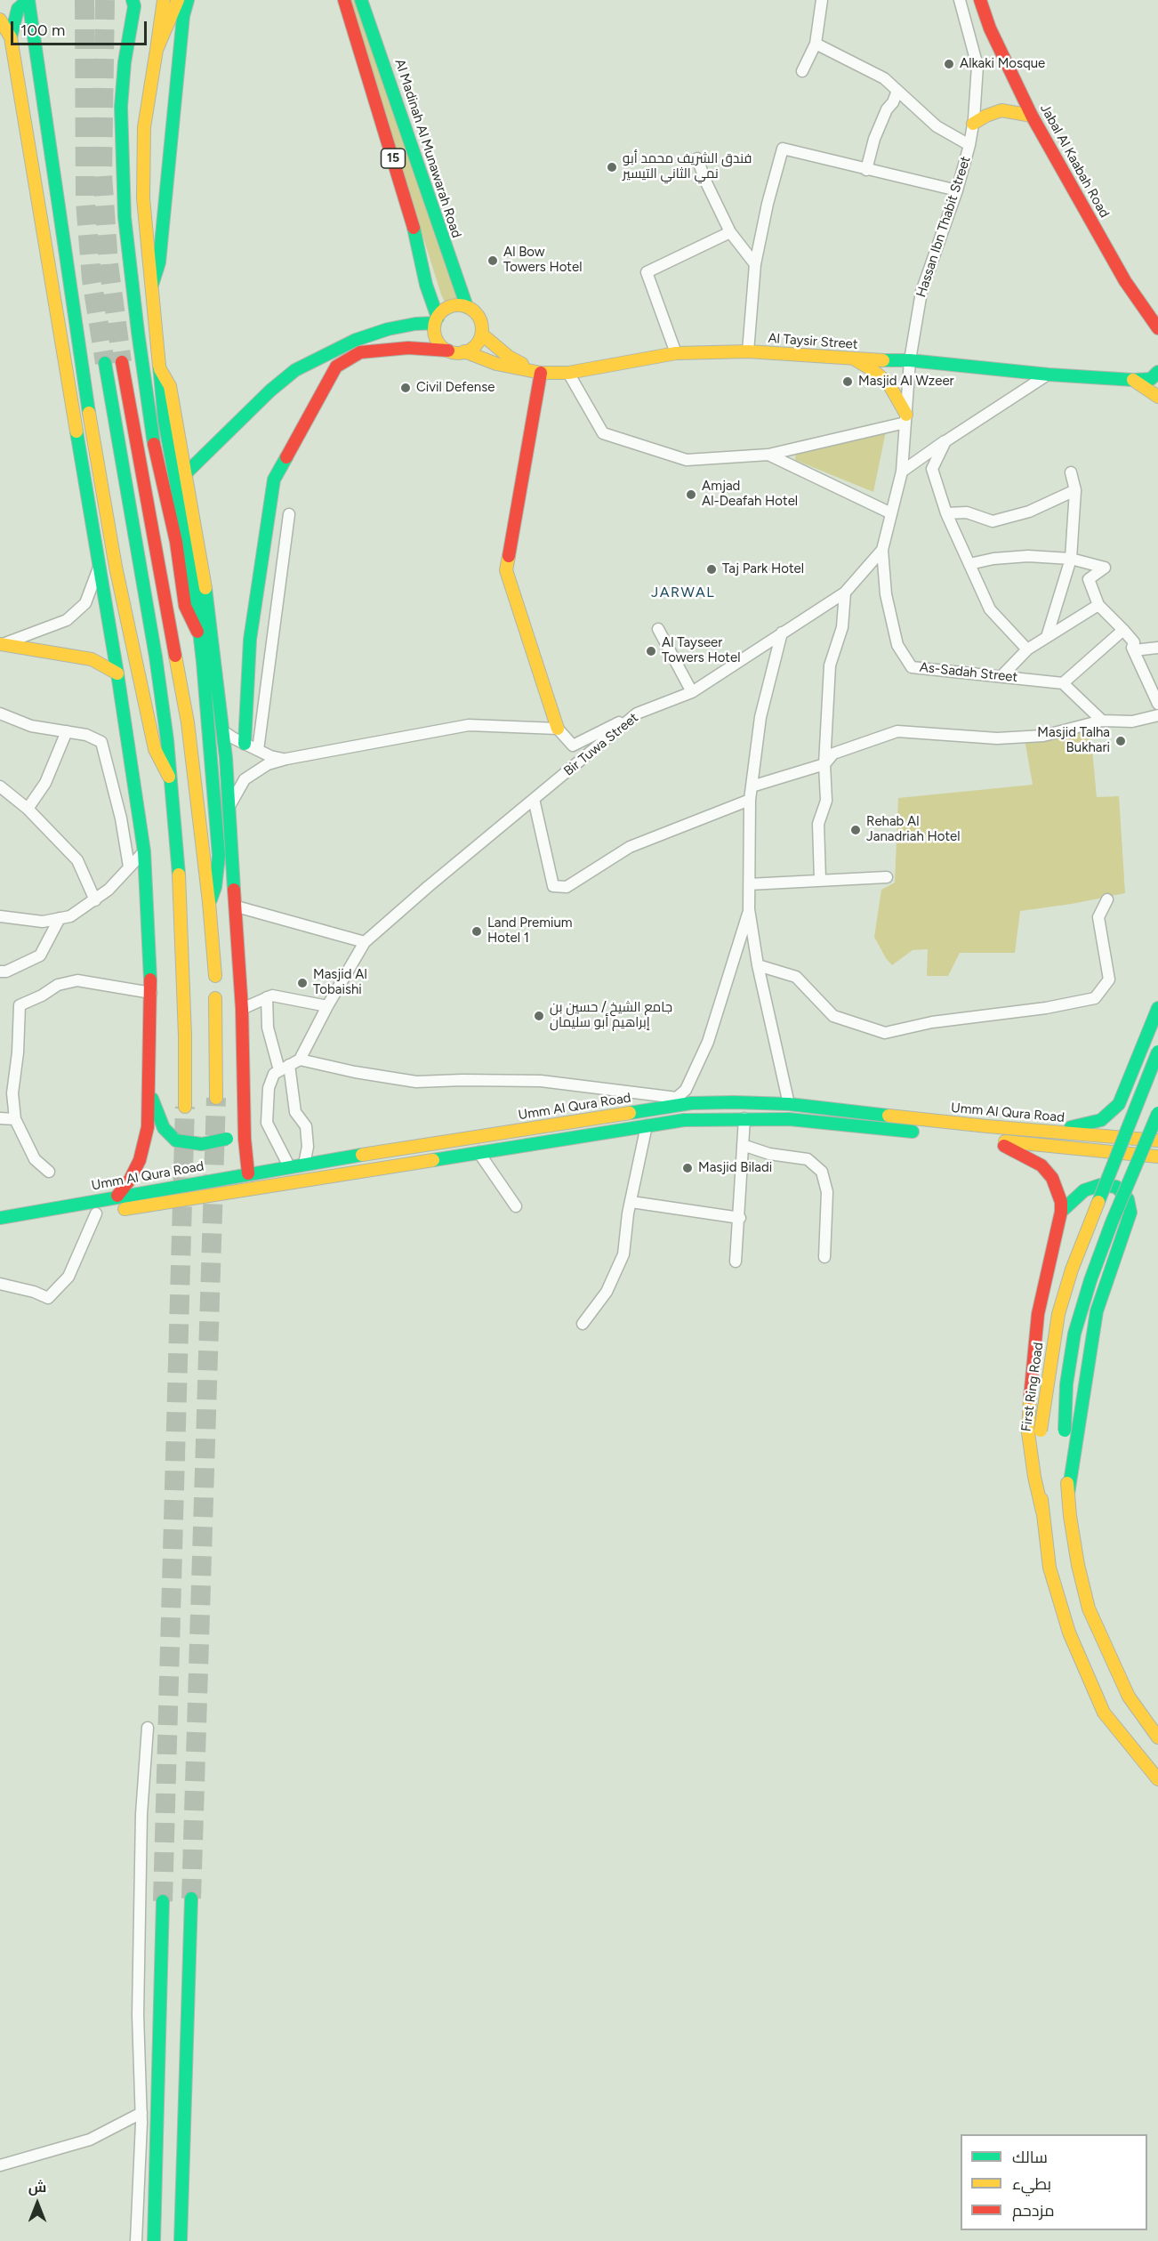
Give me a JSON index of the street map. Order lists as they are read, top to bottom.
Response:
{
  "streets": {
    "main road": [
      "Al Madinah Al Munawarah Road",
      "15",
      "Jabal Al Kaabah Road",
      "Al Taysir Street",
      "Umm Al Qura Road",
      "First Ring Road"
    ],
    "street": ["Hassan Ibn Thabit Street", "As-Sadah Street", "Bir Tuwa Street"]
  },
  "crossings": [
    ["Al Madinah Al Munawarah Road", "15"],
    ["Al Madinah Al Munawarah Road", "Al Taysir Street"],
    ["15", "Al Taysir Street"],
    ["Hassan Ibn Thabit Street", "Al Taysir Street"],
    ["Hassan Ibn Thabit Street", "Bir Tuwa Street"],
    ["Al Taysir Street", "Bir Tuwa Street"],
    ["As-Sadah Street", "Bir Tuwa Street"]
  ],
  "districts": ["JARWAL"],
  "places": [
    "Alkaki Mosque",
    "فندق الشريف محمد أبو نمي الثاني التيسير",
    "Al Bow Towers Hotel",
    "Masjid Al Wzeer",
    "Civil Defense",
    "Amjad Al-Deafah Hotel",
    "Taj Park Hotel",
    "Al Tayseer Towers Hotel",
    "Masjid Talha Bukhari",
    "Rehab Al Janadriah Hotel",
    "Land Premium Hotel 1",
    "Masjid Al Tobaishi",
    "جامع الشيخ / حسين بن إبراهيم أبو سليمان",
    "Masjid Biladi"
  ],
  "legend": ["سالك", "بطيء", "مزدحم"],
  "scale_bar": "100 m",
  "north": "top"
}
